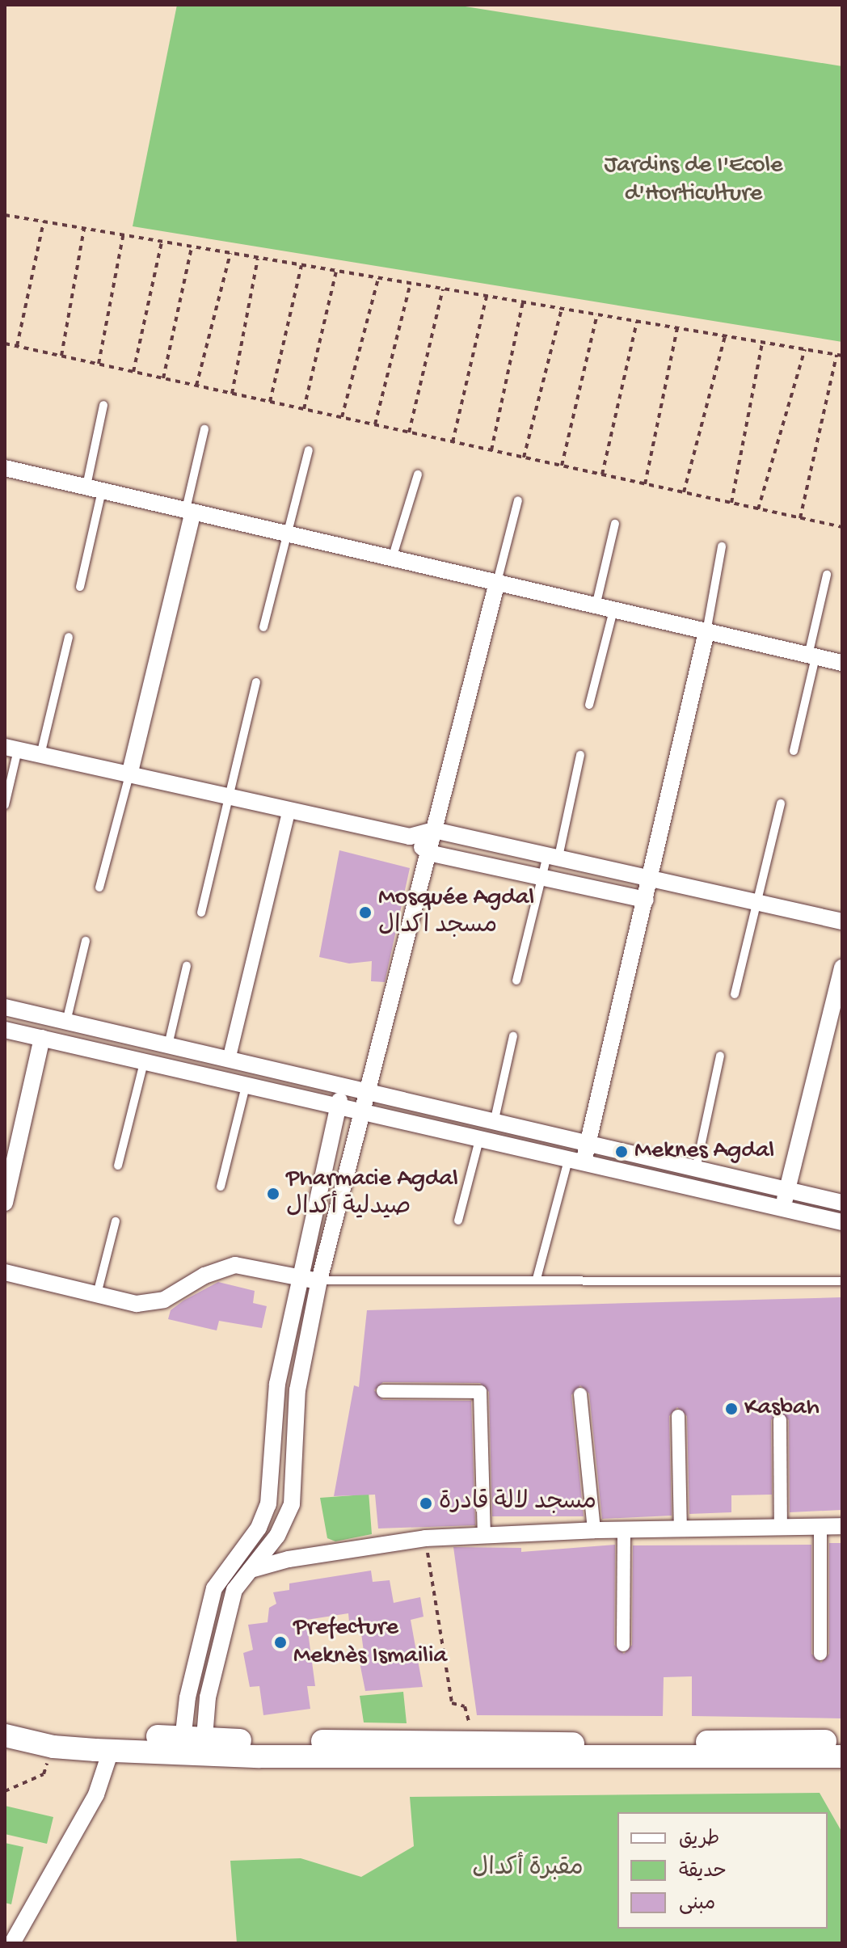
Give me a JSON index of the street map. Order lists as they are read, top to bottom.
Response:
{
  "parks": ["Jardins de I'Ecole d'Horticulture", "مقبرة أكدال"],
  "places": [
    "Mosquée Agdal مسجد اكدال",
    "Meknes Agdal",
    "Pharmacie Agdal صيدلية أكدال",
    "Kasbah",
    "مسجد لالة قادرة",
    "Prefecture Meknès Ismailia"
  ],
  "legend": ["طريق", "حديقة", "مبنى"]
}
